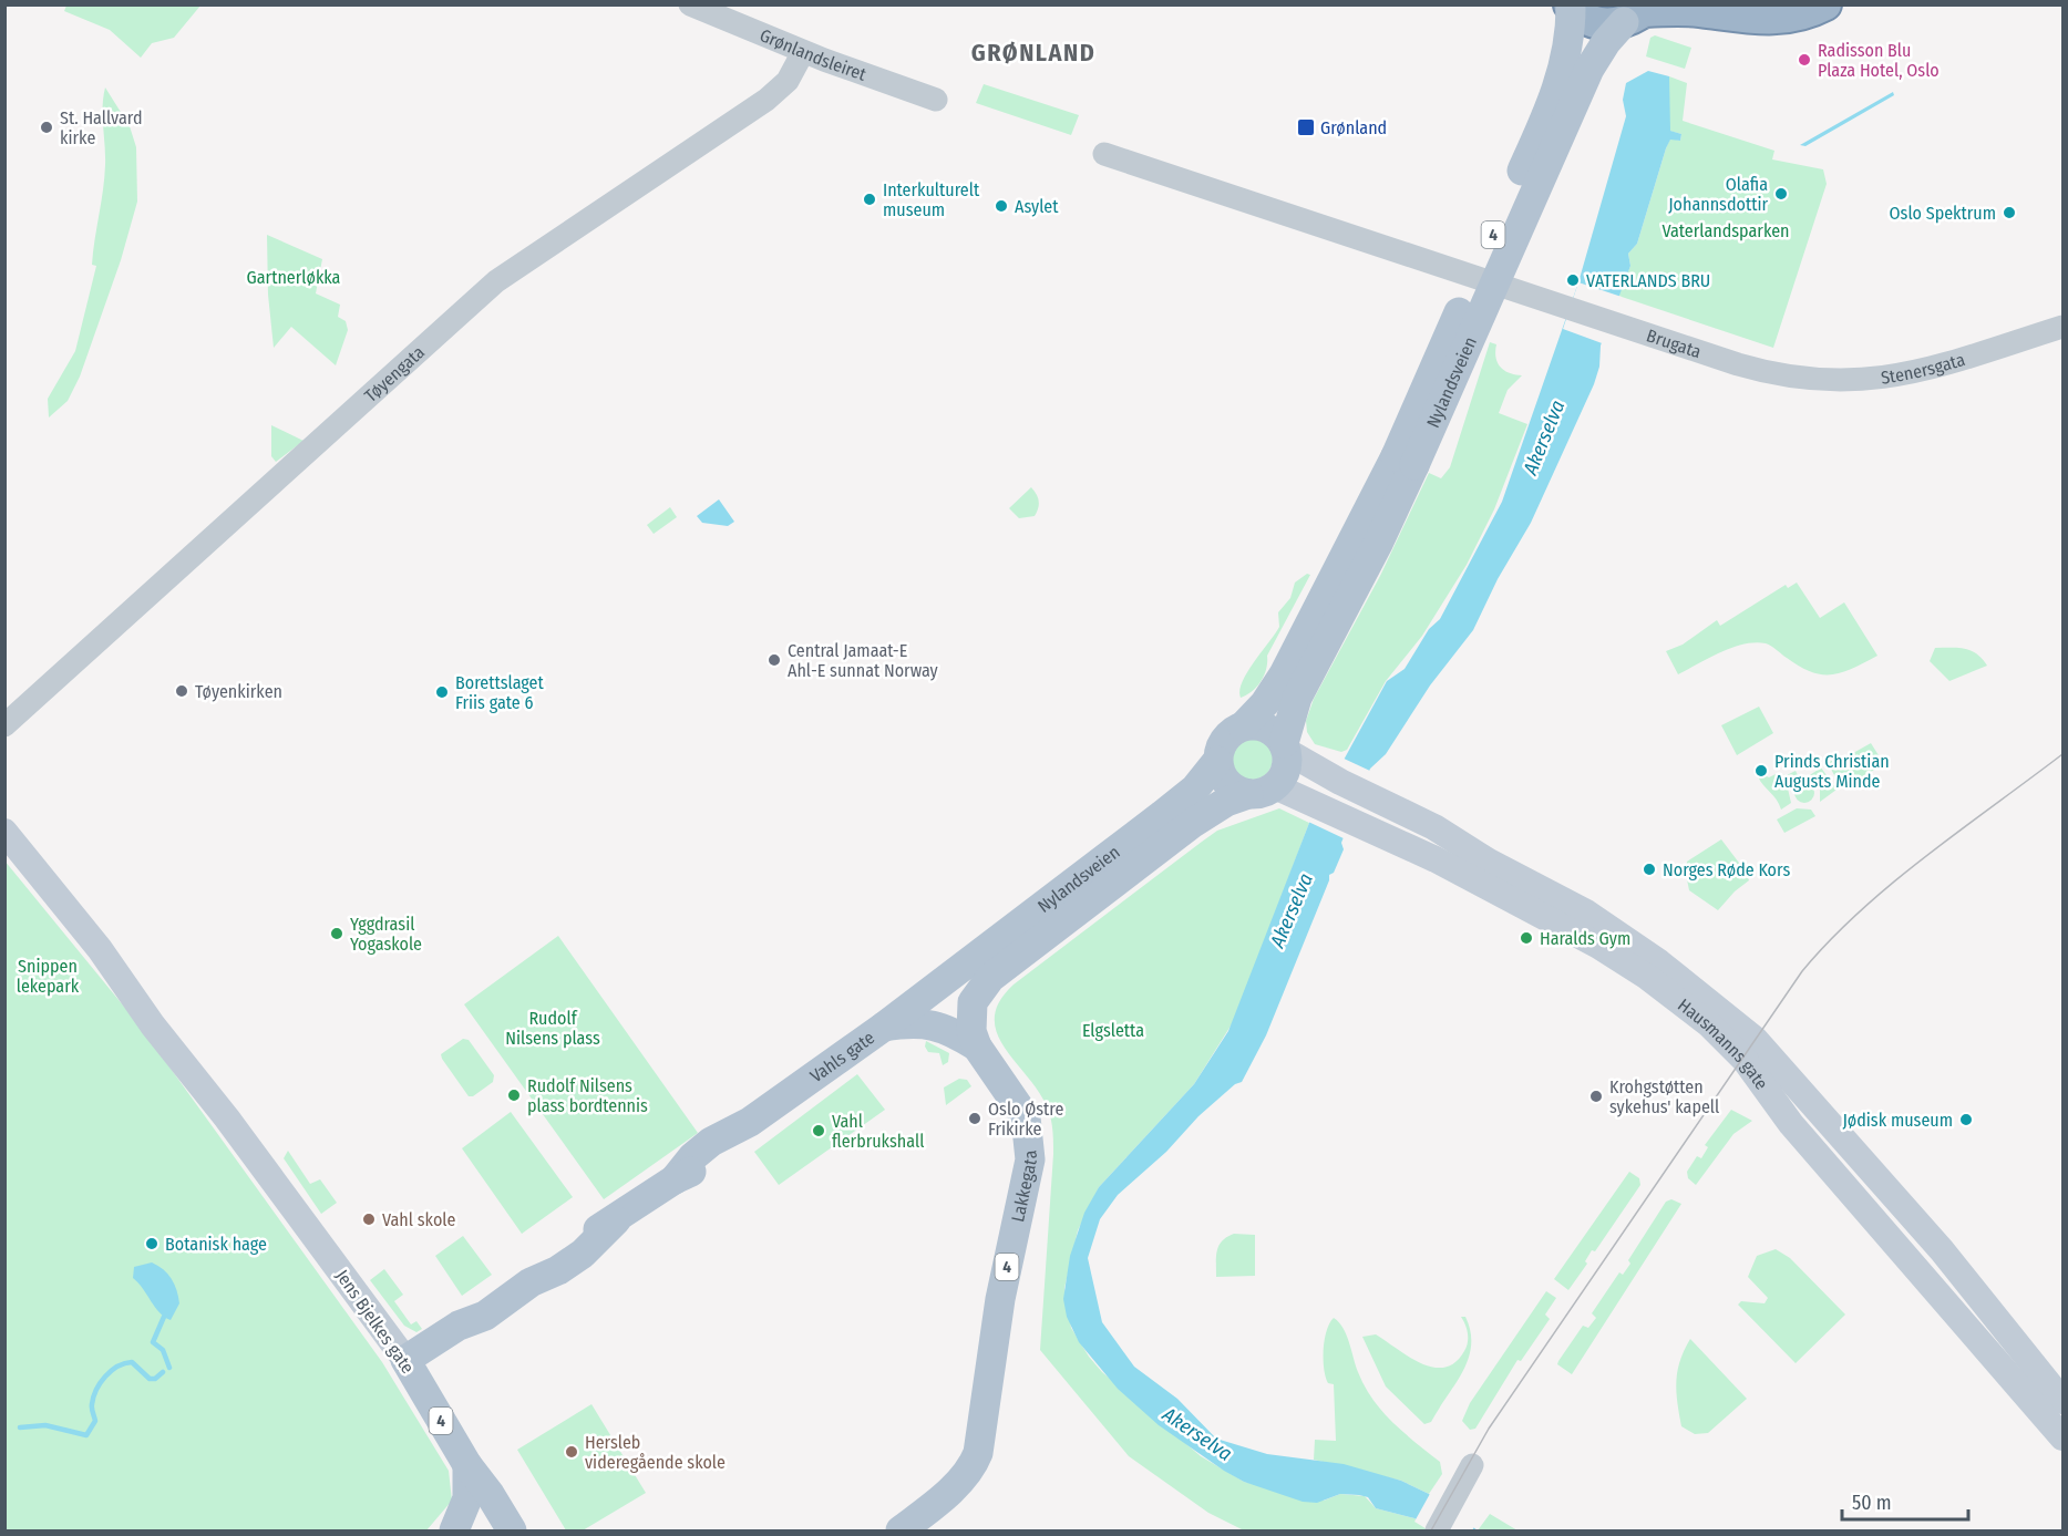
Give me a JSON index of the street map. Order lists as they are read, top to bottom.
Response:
{
  "streets": {
    "highway": ["Nylandsveien"],
    "main road": [
      "4",
      "Hausmanns gate",
      "Vahls gate",
      "Lakkegata",
      "Jens Bjelkes gate"
    ],
    "street": [
      "Grønlandsleiret",
      "Brugata",
      "Stenersgata",
      "Tøyengata"
    ]
  },
  "crossings": [
    ["Grønlandsleiret", "Tøyengata"],
    ["Brugata", "Stenersgata"],
    ["Nylandsveien", "Hausmanns gate"],
    ["Nylandsveien", "Vahls gate"],
    ["Nylandsveien", "Lakkegata"],
    ["Vahls gate", "Lakkegata"],
    ["Vahls gate", "Jens Bjelkes gate"]
  ],
  "districts": ["GRØNLAND"],
  "water": ["Akerselva"],
  "parks": [
    "Vaterlandsparken",
    "Gartnerløkka",
    "Snippen lekepark",
    "Rudolf Nilsens plass",
    "Elgsletta"
  ],
  "places": {
    "other": [
      "Radisson Blu Plaza Hotel, Oslo",
      "St. Hallvard kirke",
      "Olafia Johannsdottir",
      "Interkulturelt museum",
      "Asylet",
      "Oslo Spektrum",
      "VATERLANDS BRU",
      "Central Jamaat-E Ahl-E sunnat Norway",
      "Tøyenkirken",
      "Borettslaget Friis gate 6",
      "Prinds Christian Augusts Minde",
      "Norges Røde Kors",
      "Yggdrasil Yogaskole",
      "Haralds Gym",
      "Rudolf Nilsens plass bordtennis",
      "Krohgstøtten sykehus' kapell",
      "Oslo Østre Frikirke",
      "Jødisk museum",
      "Vahl flerbrukshall",
      "Vahl skole",
      "Botanisk hage",
      "Hersleb videregående skole"
    ],
    "transit": ["Grønland"]
  },
  "scale_bar": "50 m"
}
